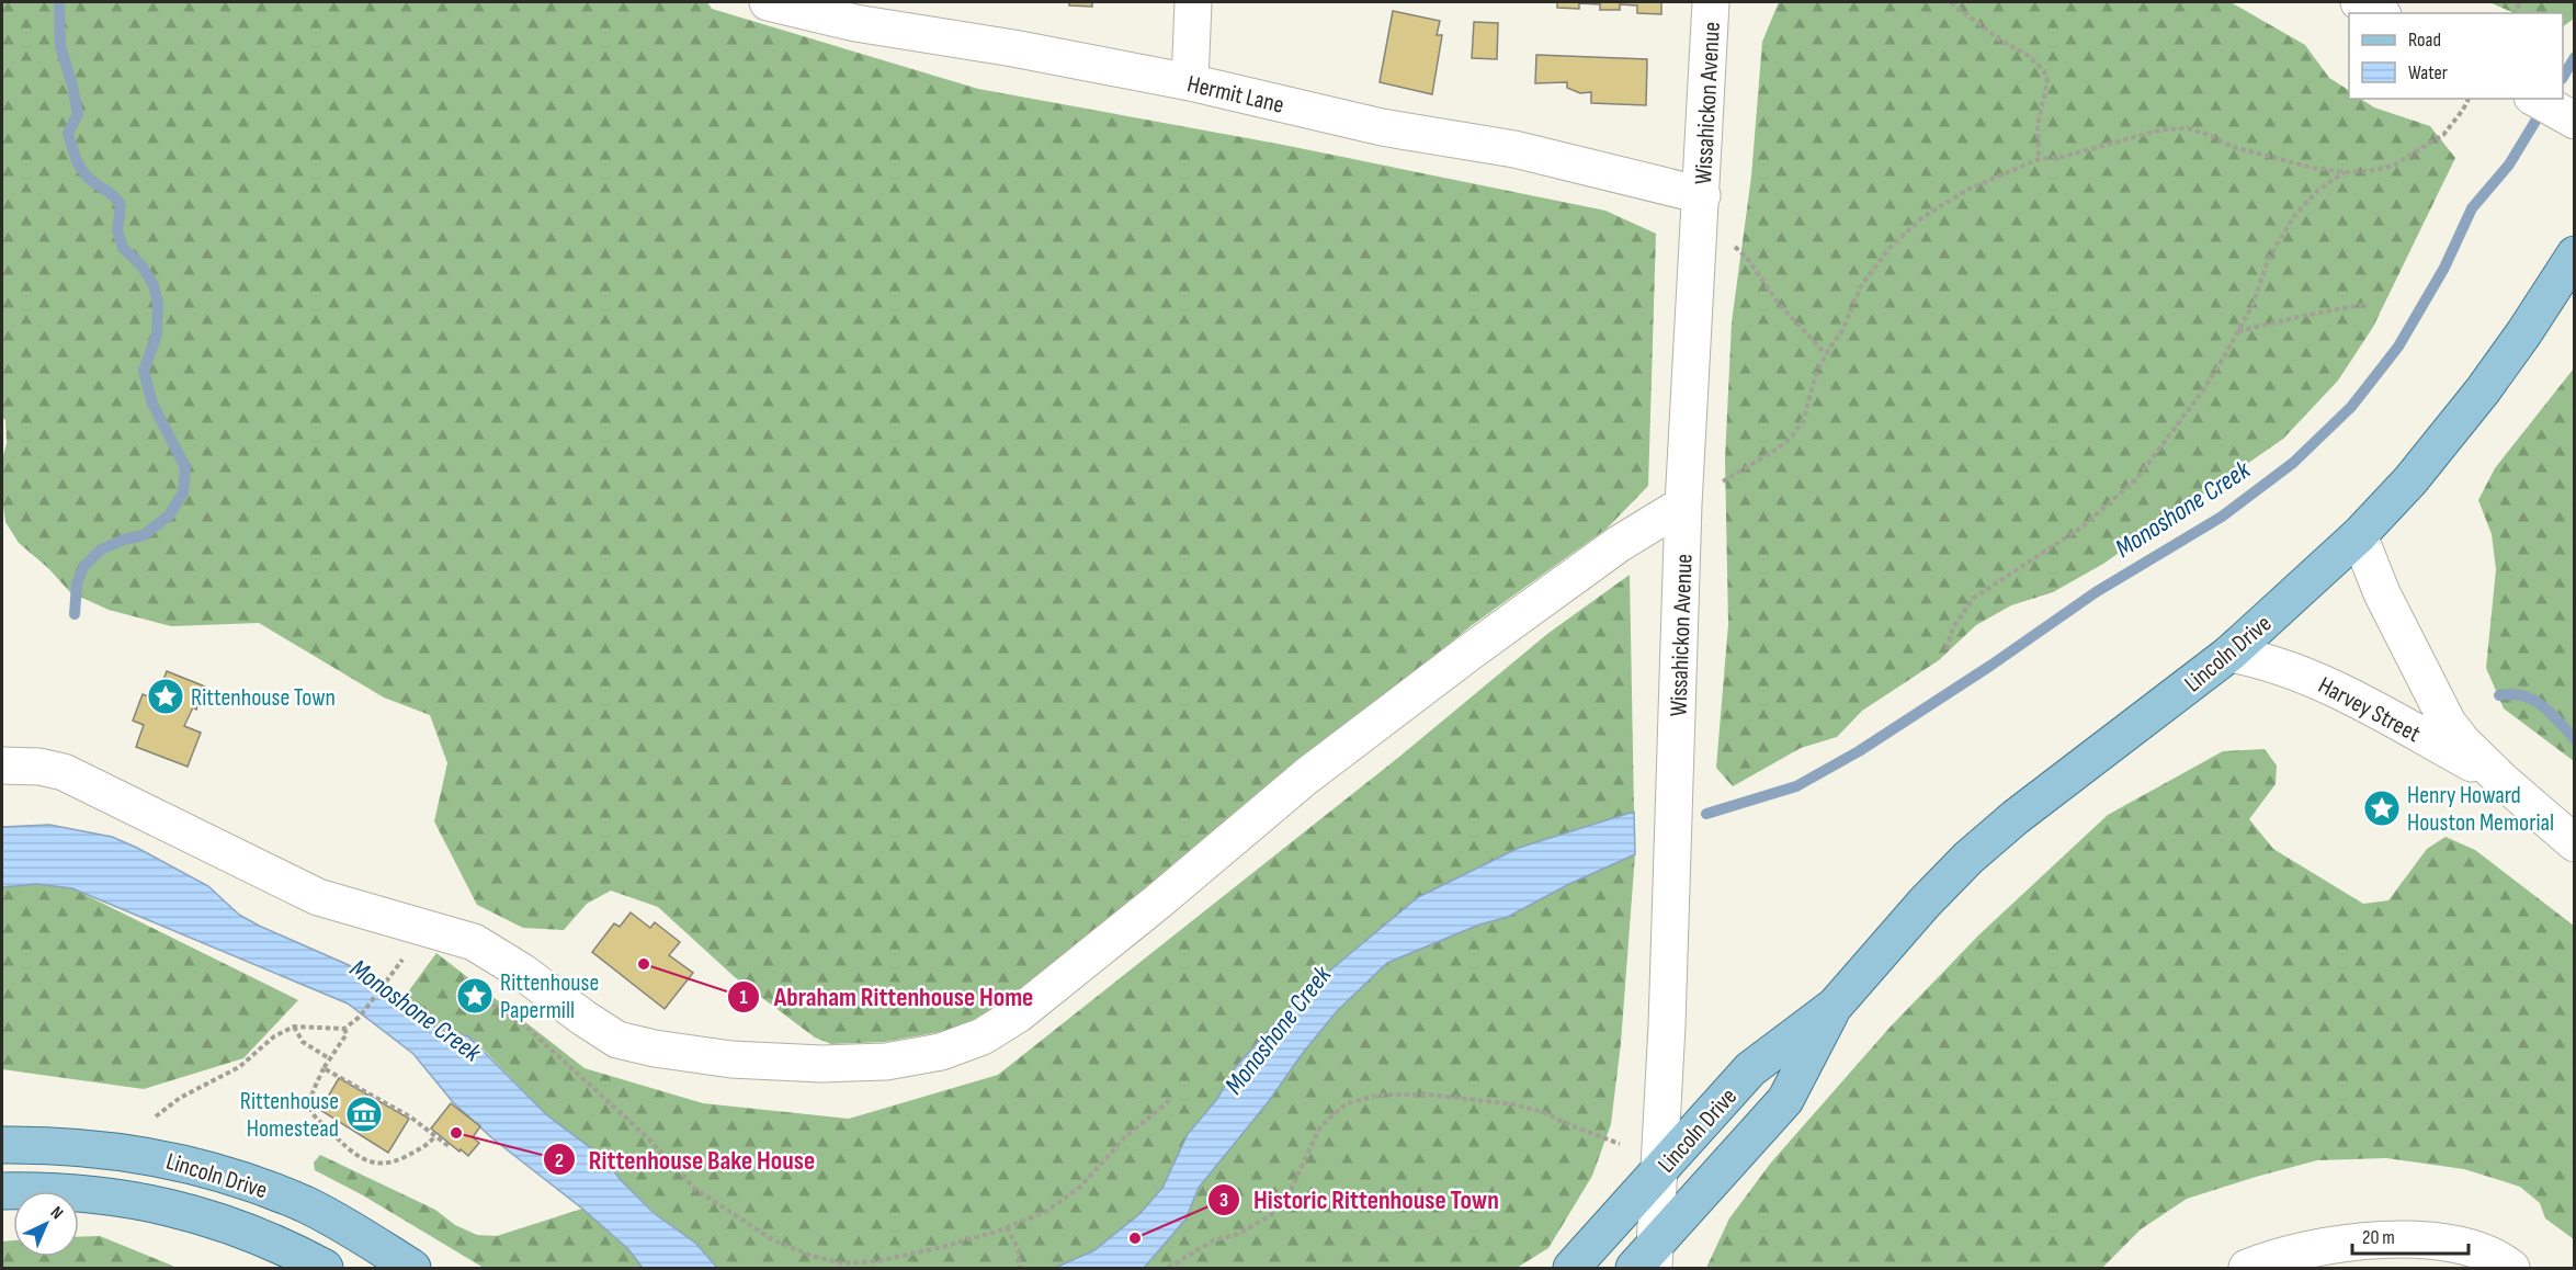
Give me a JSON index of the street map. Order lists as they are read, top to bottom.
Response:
{
  "streets": {
    "main road": ["Lincoln Drive"],
    "street": ["Hermit Lane", "Wissahickon Avenue", "Harvey Street"]
  },
  "crossings": [
    ["Hermit Lane", "Wissahickon Avenue"],
    ["Wissahickon Avenue", "Lincoln Drive"],
    ["Lincoln Drive", "Harvey Street"]
  ],
  "water": ["Monoshone Creek"],
  "places": {
    "place": ["Rittenhouse Town", "Henry Howard Houston Memorial", "Rittenhouse Papermill"],
    "other": ["Abraham Rittenhouse Home", "Rittenhouse Bake House", "Historic Rittenhouse Town"],
    "museum": ["Rittenhouse Homestead"]
  },
  "legend": ["Road", "Water"],
  "scale_bar": "20 m",
  "north": "top right"
}
